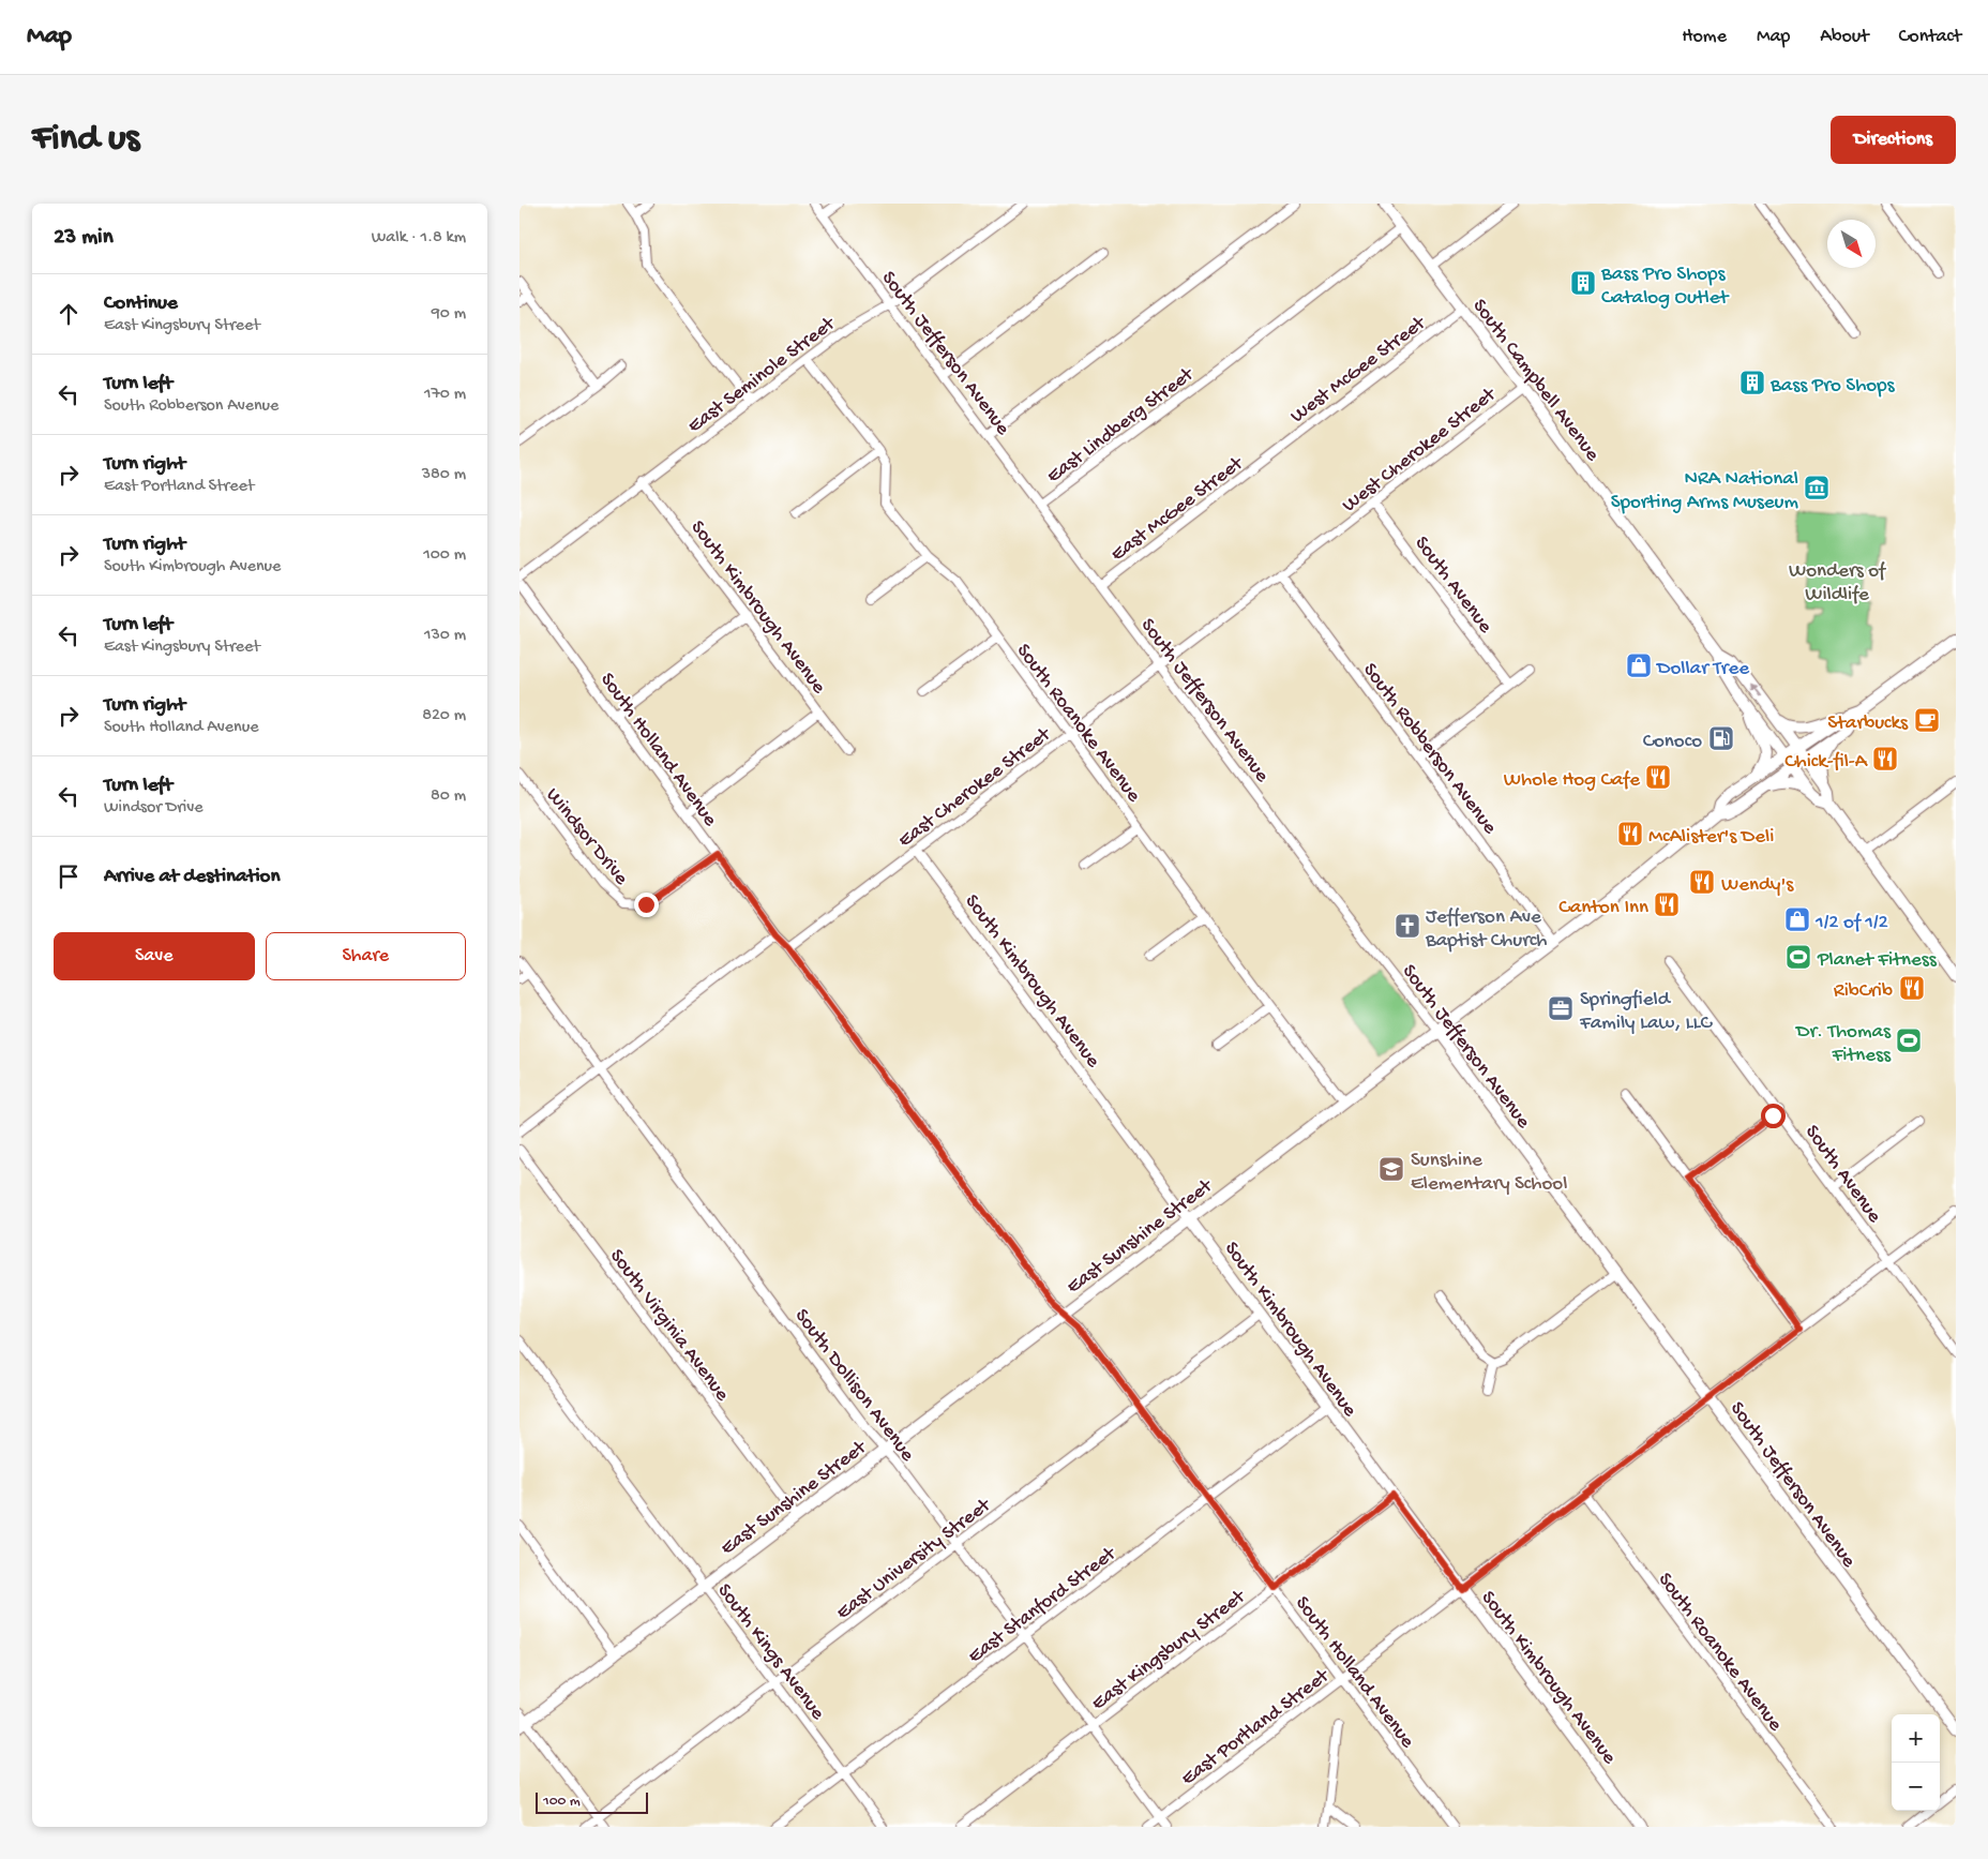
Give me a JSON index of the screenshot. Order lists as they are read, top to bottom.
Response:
{
  "streets": {
    "main road": [
      "South Jefferson Avenue",
      "South Campbell Avenue",
      "South Kimbrough Avenue",
      "East Sunshine Street"
    ],
    "street": [
      "West McGee Street",
      "East Seminole Street",
      "East Lindberg Street",
      "West Cherokee Street",
      "East McGee Street",
      "South Avenue",
      "South Roanoke Avenue",
      "South Robberson Avenue",
      "South Holland Avenue",
      "East Cherokee Street",
      "Windsor Drive",
      "South Virginia Avenue",
      "South Dollison Avenue",
      "East University Street",
      "East Stanford Street",
      "East Kingsbury Street",
      "South Kings Avenue",
      "East Portland Street"
    ]
  },
  "crossings": [
    ["South Jefferson Avenue", "East Seminole Street"],
    ["South Jefferson Avenue", "East Lindberg Street"],
    ["South Jefferson Avenue", "East McGee Street"],
    ["South Jefferson Avenue", "East Cherokee Street"],
    ["South Jefferson Avenue", "East Sunshine Street"],
    ["South Jefferson Avenue", "East Portland Street"],
    ["West McGee Street", "South Campbell Avenue"],
    ["West McGee Street", "East McGee Street"],
    ["East Seminole Street", "South Kimbrough Avenue"],
    ["East Seminole Street", "South Roanoke Avenue"],
    ["South Campbell Avenue", "East Lindberg Street"],
    ["South Campbell Avenue", "West Cherokee Street"],
    ["West Cherokee Street", "South Avenue"],
    ["West Cherokee Street", "East Cherokee Street"],
    ["South Avenue", "East Portland Street"],
    ["South Kimbrough Avenue", "East Cherokee Street"],
    ["South Kimbrough Avenue", "East Sunshine Street"],
    ["South Kimbrough Avenue", "East University Street"],
    ["South Kimbrough Avenue", "East Stanford Street"],
    ["South Kimbrough Avenue", "East Kingsbury Street"],
    ["South Kimbrough Avenue", "East Portland Street"],
    ["South Roanoke Avenue", "East Cherokee Street"],
    ["South Roanoke Avenue", "East Sunshine Street"],
    ["South Roanoke Avenue", "East Portland Street"],
    ["South Robberson Avenue", "East Cherokee Street"],
    ["South Robberson Avenue", "East Sunshine Street"],
    ["South Holland Avenue", "East Cherokee Street"],
    ["South Holland Avenue", "Windsor Drive"],
    ["South Holland Avenue", "East Sunshine Street"],
    ["South Holland Avenue", "East University Street"],
    ["South Holland Avenue", "East Stanford Street"],
    ["South Holland Avenue", "East Kingsbury Street"],
    ["South Holland Avenue", "East Portland Street"],
    ["East Sunshine Street", "South Virginia Avenue"],
    ["East Sunshine Street", "South Dollison Avenue"],
    ["East Sunshine Street", "South Kings Avenue"],
    ["South Dollison Avenue", "East University Street"],
    ["South Dollison Avenue", "East Stanford Street"],
    ["South Dollison Avenue", "East Kingsbury Street"],
    ["South Dollison Avenue", "East Portland Street"],
    ["East University Street", "South Kings Avenue"],
    ["East Stanford Street", "South Kings Avenue"]
  ],
  "parks": ["Wonders of Wildlife"],
  "places": {
    "building": ["Bass Pro Shops Catalog Outlet", "Bass Pro Shops"],
    "museum": ["NRA National Sporting Arms Museum"],
    "shop": ["Dollar Tree", "1/2 of 1/2"],
    "cafe": ["Starbucks"],
    "fuel station": ["Conoco"],
    "restaurant": [
      "Chick-fil-A",
      "Whole Hog Cafe",
      "McAlister's Deli",
      "Wendy's",
      "Canton Inn",
      "RibCrib"
    ],
    "church": ["Jefferson Ave Baptist Church"],
    "sports": ["Planet Fitness", "Dr. Thomas Fitness"],
    "office": ["Springfield Family Law, LLC"],
    "school or university": ["Sunshine Elementary School"]
  },
  "scale_bar": "100 m",
  "north": "bottom right",
  "page": {
    "header": "Map",
    "nav": [
      "Home",
      "Map",
      "About",
      "Contact"
    ],
    "buttons": [
      "Directions",
      ["Save", "Share"]
    ],
    "title": "Find us",
    "heading": ["23 min", "Walk · 1.8 km"],
    "list": [
      ["Continue", "East Kingsbury Street", "90 m"],
      ["Turn left", "South Robberson Avenue", "170 m"],
      ["Turn right", "East Portland Street", "380 m"],
      ["Turn right", "South Kimbrough Avenue", "100 m"],
      ["Turn left", "East Kingsbury Street", "130 m"],
      ["Turn right", "South Holland Avenue", "820 m"],
      ["Turn left", "Windsor Drive", "80 m"],
      "Arrive at destination"
    ],
    "map_buttons": ["+", "−"],
    "scale": "100 m"
  }
}
